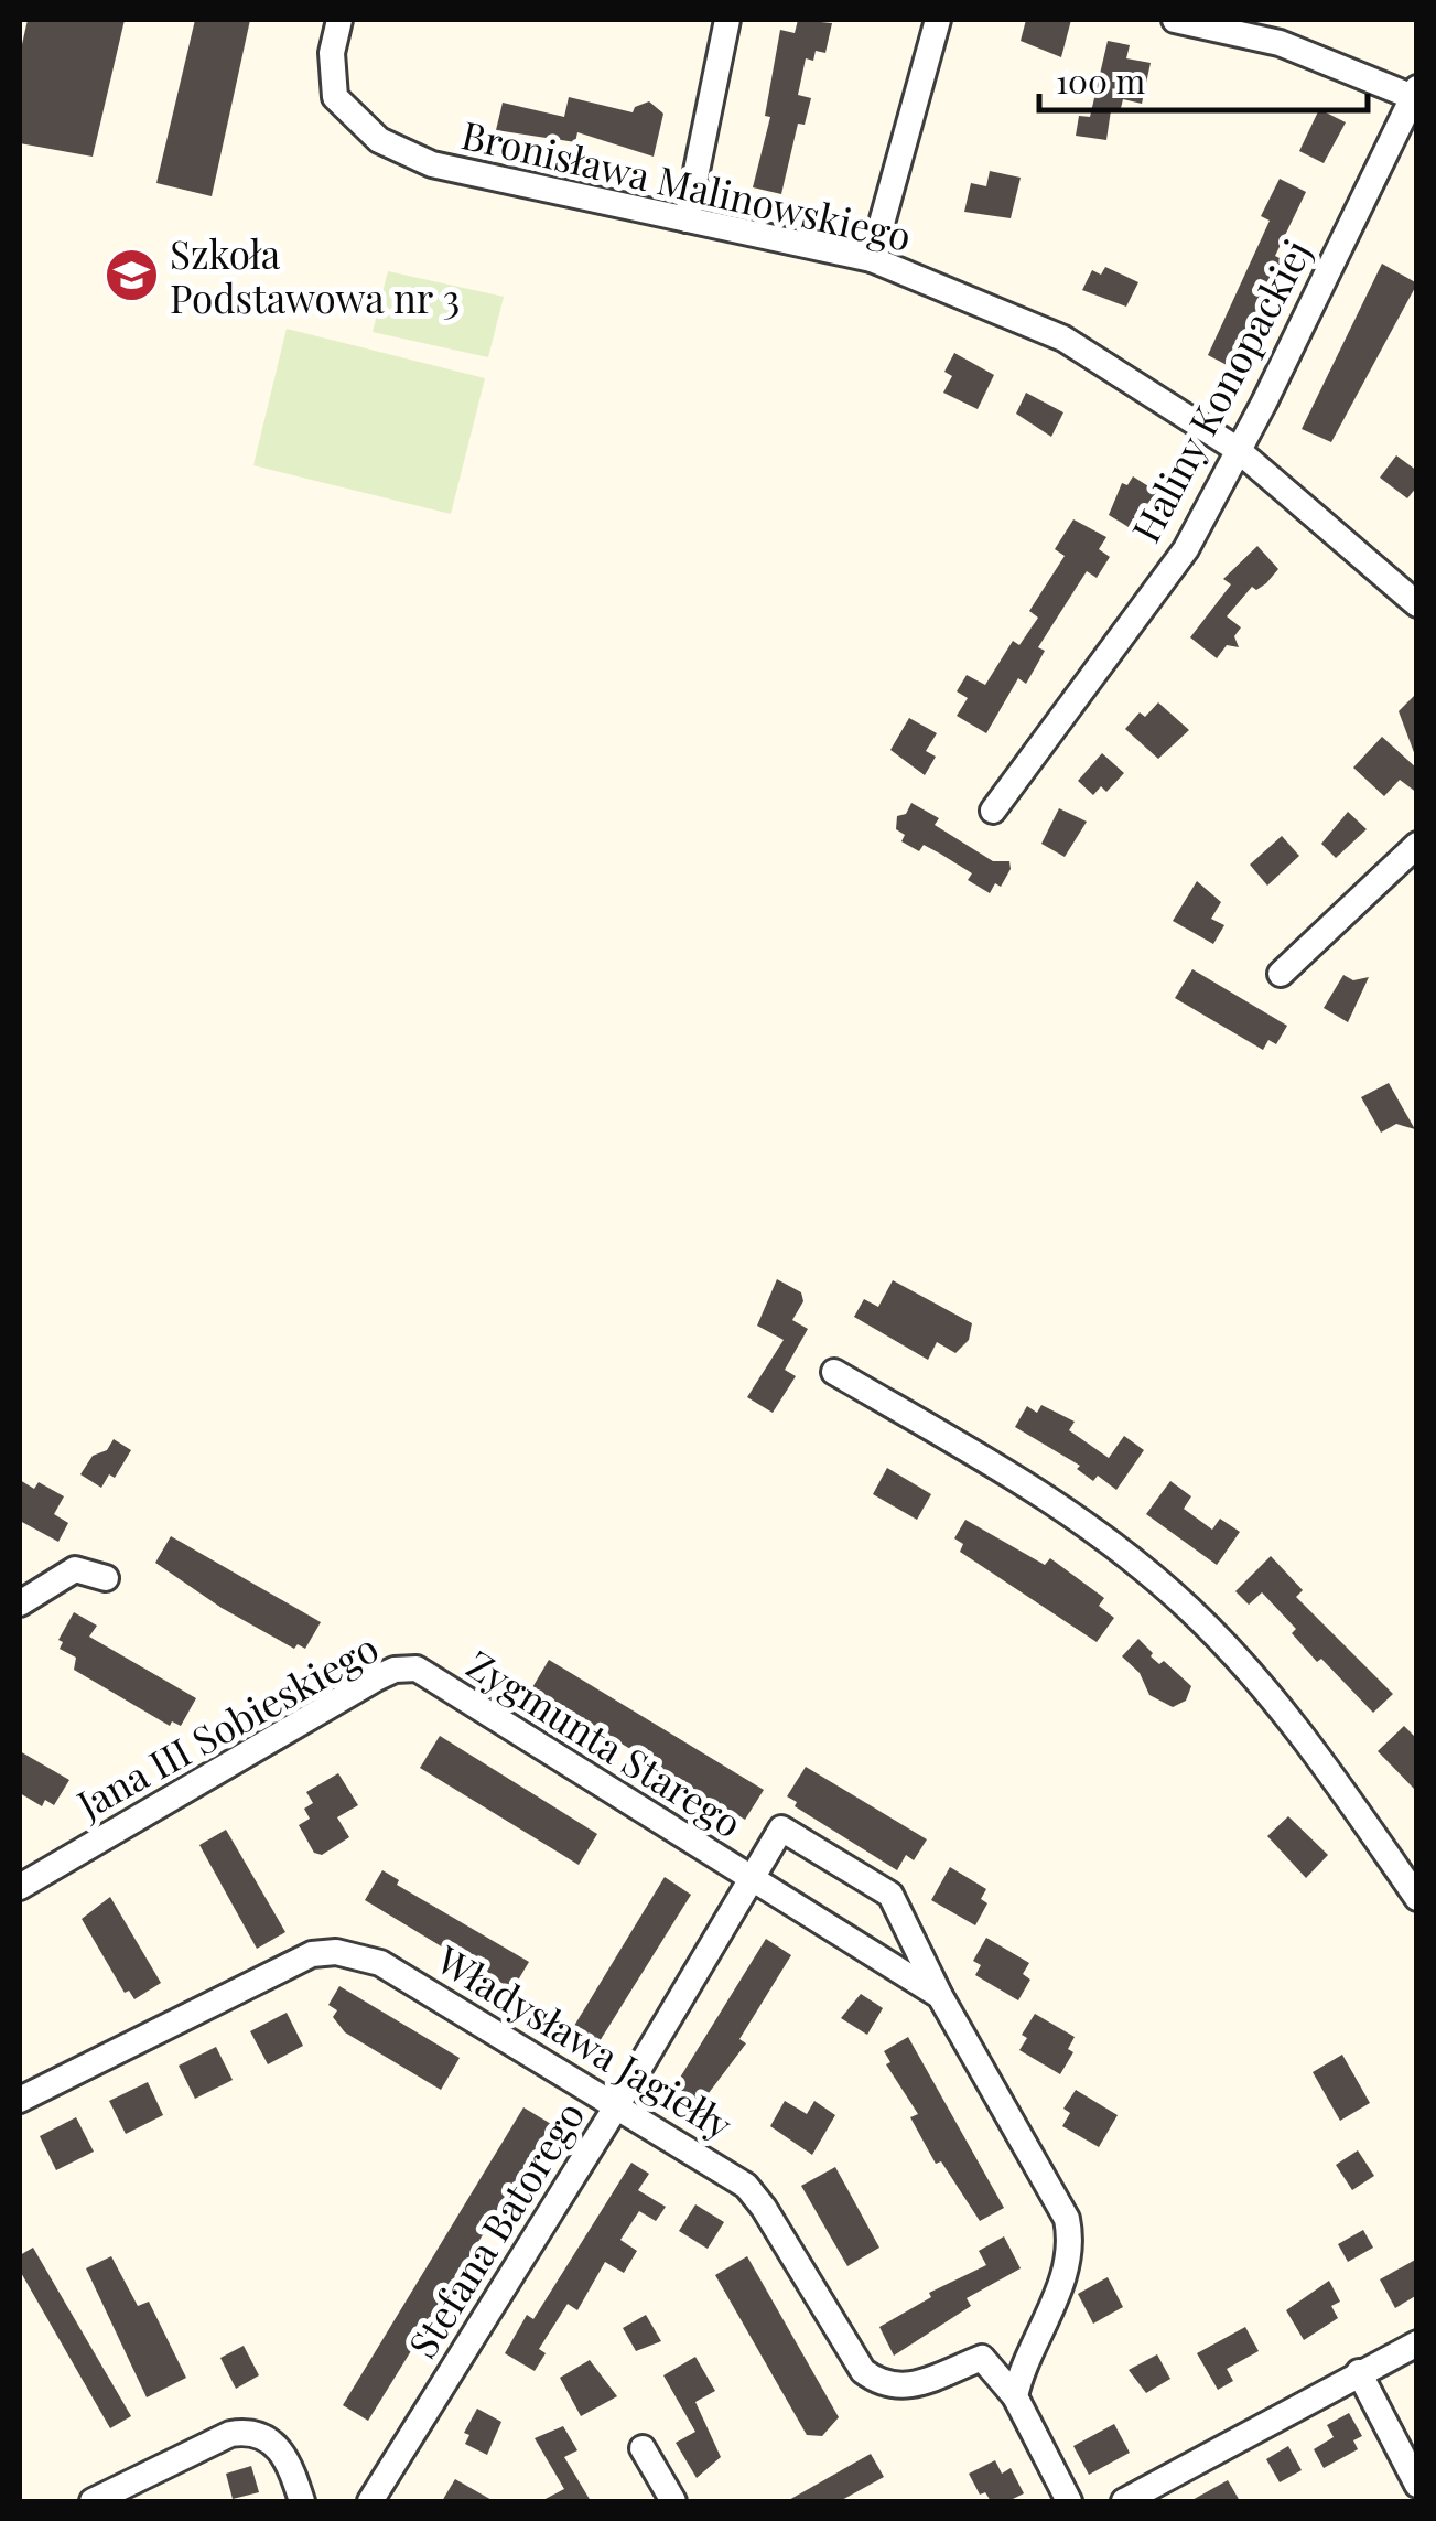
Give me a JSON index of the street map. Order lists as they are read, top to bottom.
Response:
{
  "streets": {
    "street": [
      "Bronisława Malinowskiego",
      "Haliny Konopackiej",
      "Jana III Sobieskiego",
      "Zygmunta Starego",
      "Władysława Jagiełły",
      "Stefana Batorego"
    ]
  },
  "crossings": [
    ["Bronisława Malinowskiego", "Haliny Konopackiej"],
    ["Jana III Sobieskiego", "Zygmunta Starego"],
    ["Zygmunta Starego", "Władysława Jagiełły"],
    ["Zygmunta Starego", "Stefana Batorego"],
    ["Władysława Jagiełły", "Stefana Batorego"]
  ],
  "places": {
    "school or university": ["Szkoła Podstawowa nr 3"]
  },
  "scale_bar": "100 m"
}
